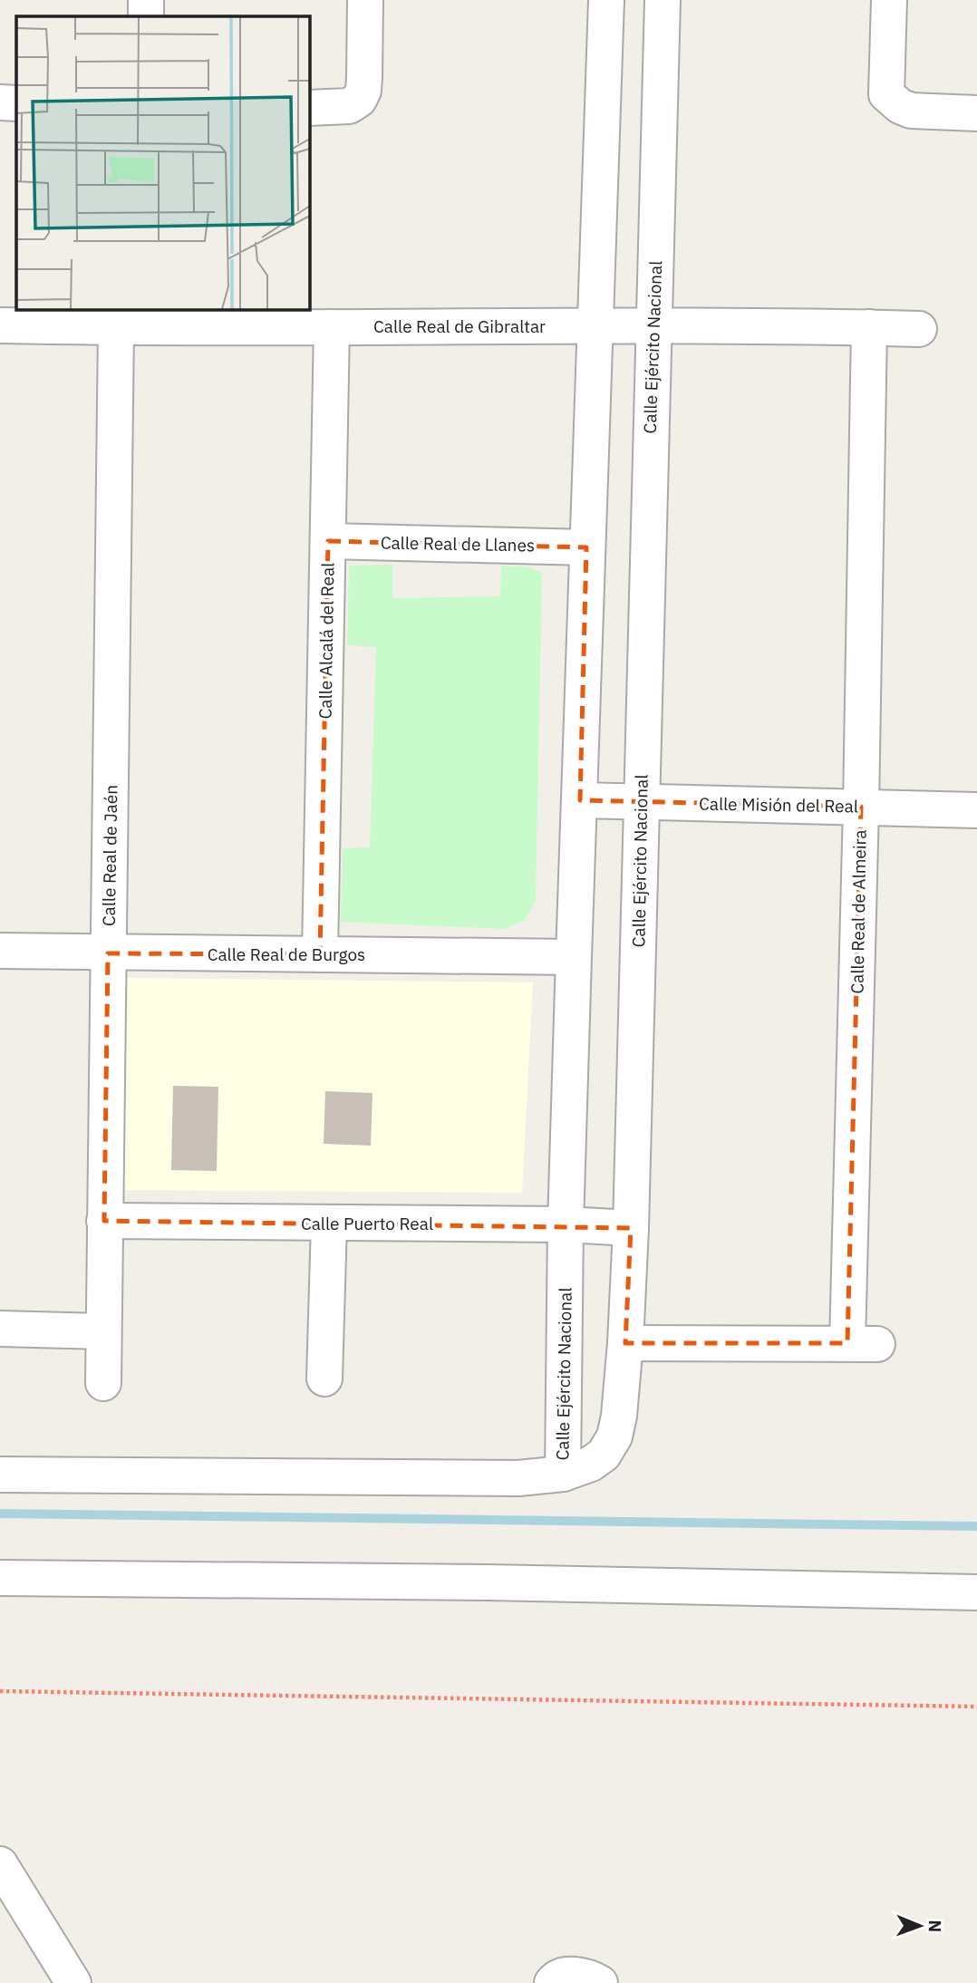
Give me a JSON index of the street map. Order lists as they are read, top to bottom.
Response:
{
  "streets": {
    "street": [
      "Calle Real de Gibraltar",
      "Calle Ejército Nacional",
      "Calle Real de Llanes",
      "Calle Alcalá del Real",
      "Calle Misión del Real",
      "Calle Real de Jaén",
      "Calle Real de Almeira",
      "Calle Real de Burgos",
      "Calle Puerto Real"
    ]
  },
  "crossings": [
    ["Calle Real de Gibraltar", "Calle Ejército Nacional"],
    ["Calle Real de Gibraltar", "Calle Alcalá del Real"],
    ["Calle Real de Gibraltar", "Calle Real de Jaén"],
    ["Calle Real de Gibraltar", "Calle Real de Almeira"],
    ["Calle Ejército Nacional", "Calle Real de Llanes"],
    ["Calle Ejército Nacional", "Calle Misión del Real"],
    ["Calle Ejército Nacional", "Calle Real de Almeira"],
    ["Calle Ejército Nacional", "Calle Real de Burgos"],
    ["Calle Ejército Nacional", "Calle Puerto Real"],
    ["Calle Real de Llanes", "Calle Alcalá del Real"],
    ["Calle Alcalá del Real", "Calle Real de Burgos"],
    ["Calle Misión del Real", "Calle Real de Almeira"],
    ["Calle Real de Jaén", "Calle Real de Burgos"],
    ["Calle Real de Jaén", "Calle Puerto Real"]
  ],
  "north": "right"
}
